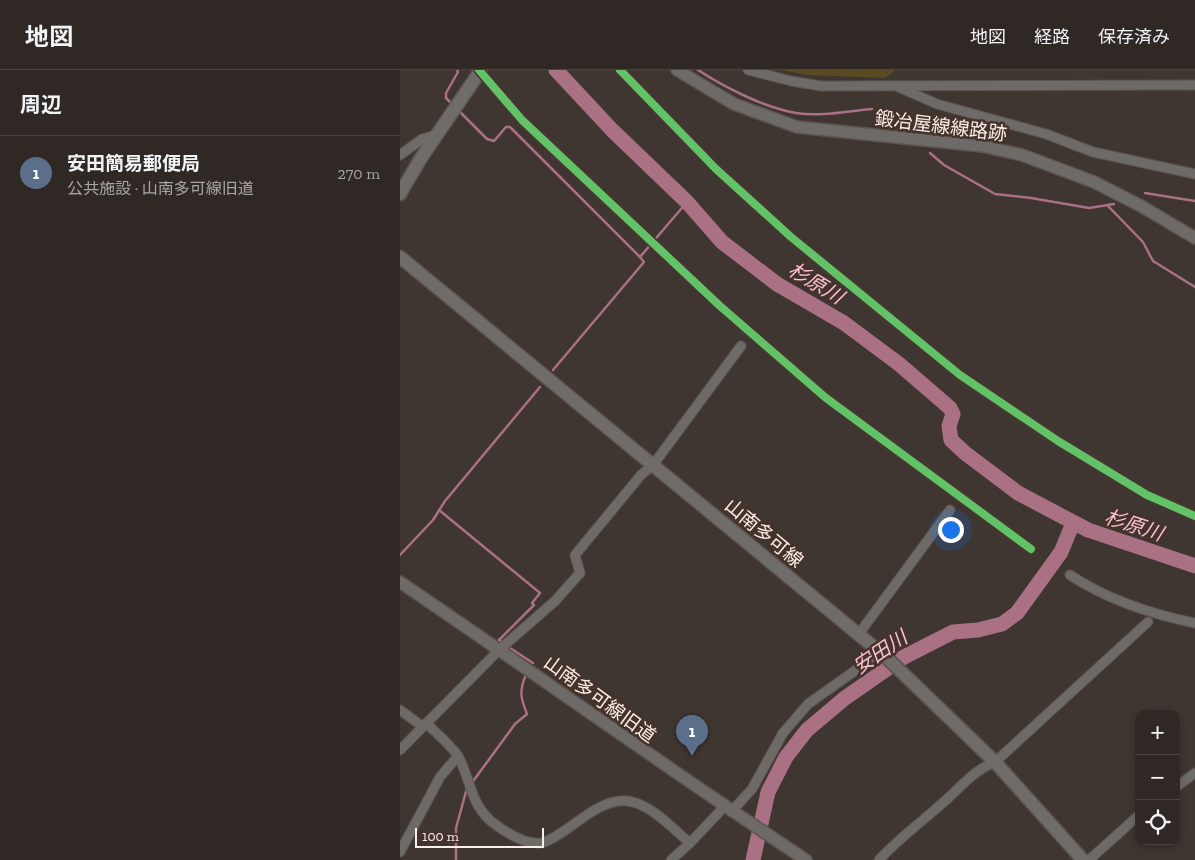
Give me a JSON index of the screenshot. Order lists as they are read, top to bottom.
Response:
{
  "streets": {
    "main road": ["山南多可線"],
    "street": ["鍛冶屋線線路跡", "山南多可線旧道"]
  },
  "water": ["杉原川", "安田川"],
  "scale_bar": "100 m",
  "page": {
    "header": "地図",
    "nav": ["地図", "経路", "保存済み"],
    "heading": "周辺",
    "list": [
      {
        "mark": "1",
        "name": "安田簡易郵便局",
        "note": "公共施設 · 山南多可線旧道",
        "value": "270 m"
      }
    ],
    "map_buttons": ["+", "−"],
    "pins": "1",
    "scale": "100 m"
  }
}
